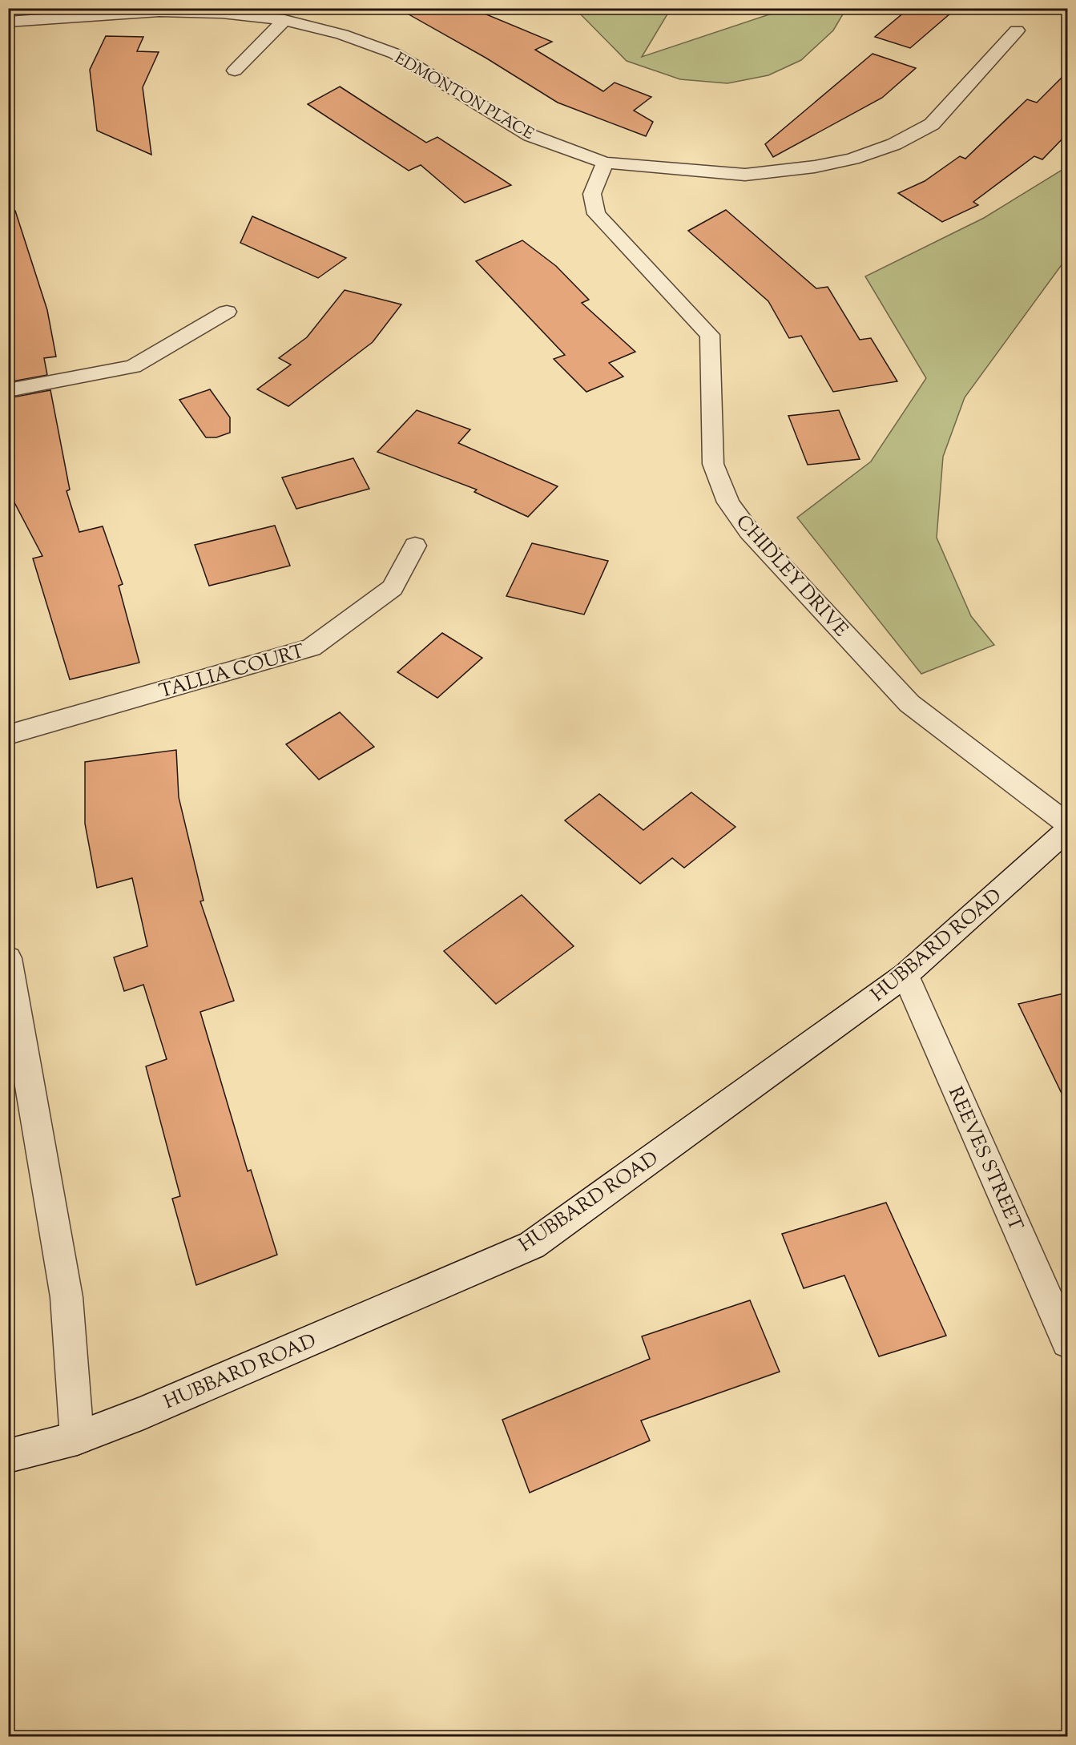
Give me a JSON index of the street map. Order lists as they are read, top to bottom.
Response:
{
  "streets": {
    "street": [
      "EDMONTON PLACE",
      "CHIDLEY DRIVE",
      "TALLIA COURT",
      "HUBBARD ROAD",
      "REEVES STREET"
    ]
  },
  "crossings": [
    ["EDMONTON PLACE", "CHIDLEY DRIVE"],
    ["HUBBARD ROAD", "REEVES STREET"]
  ]
}
